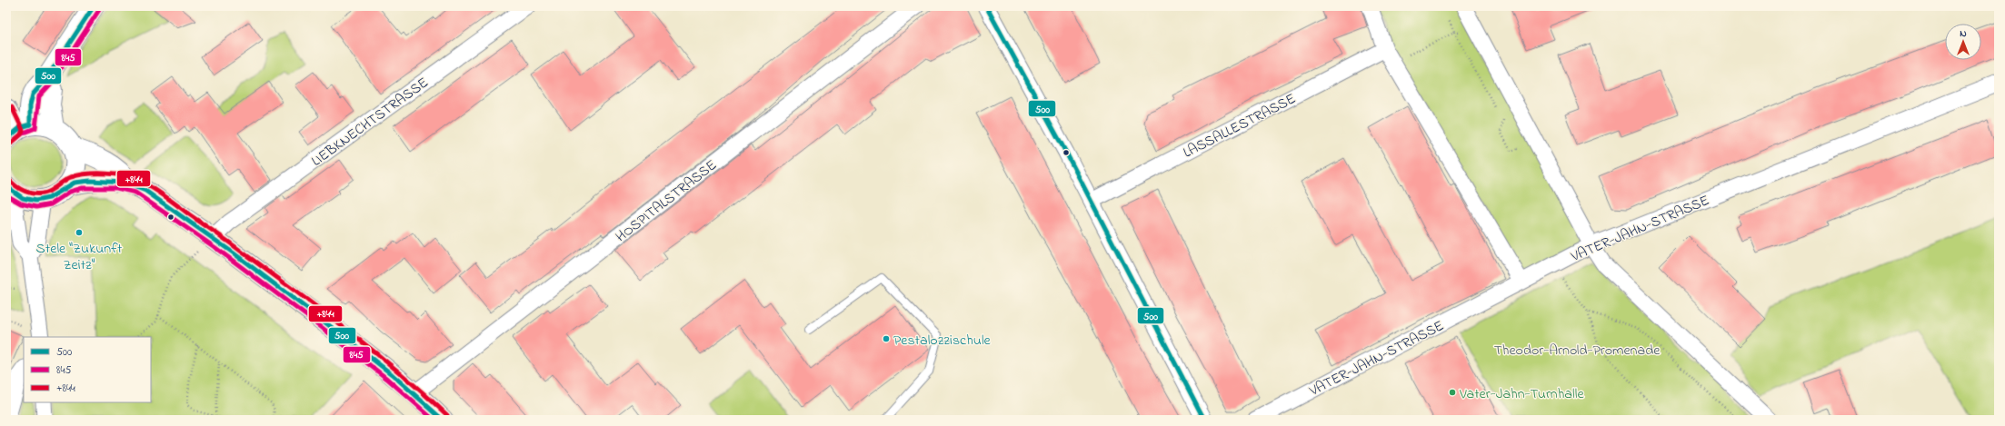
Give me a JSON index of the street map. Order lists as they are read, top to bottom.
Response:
{
  "streets": {
    "street": [
      "LIEBKNECHTSTRASSE",
      "LASSALLESTRASSE",
      "HOSPITALSTRASSE",
      "VATER-JAHN-STRASSE"
    ]
  },
  "parks": ["Theodor-Arnold-Promenade"],
  "places": ["Stele \"Zukunft Zeitz\"", "Pestalozzischule", "Vater-Jahn-Turnhalle"],
  "lines": ["transit line 500", "transit line 845", "transit line +844"],
  "legend": ["500", "845", "+844"],
  "north": "top"
}
